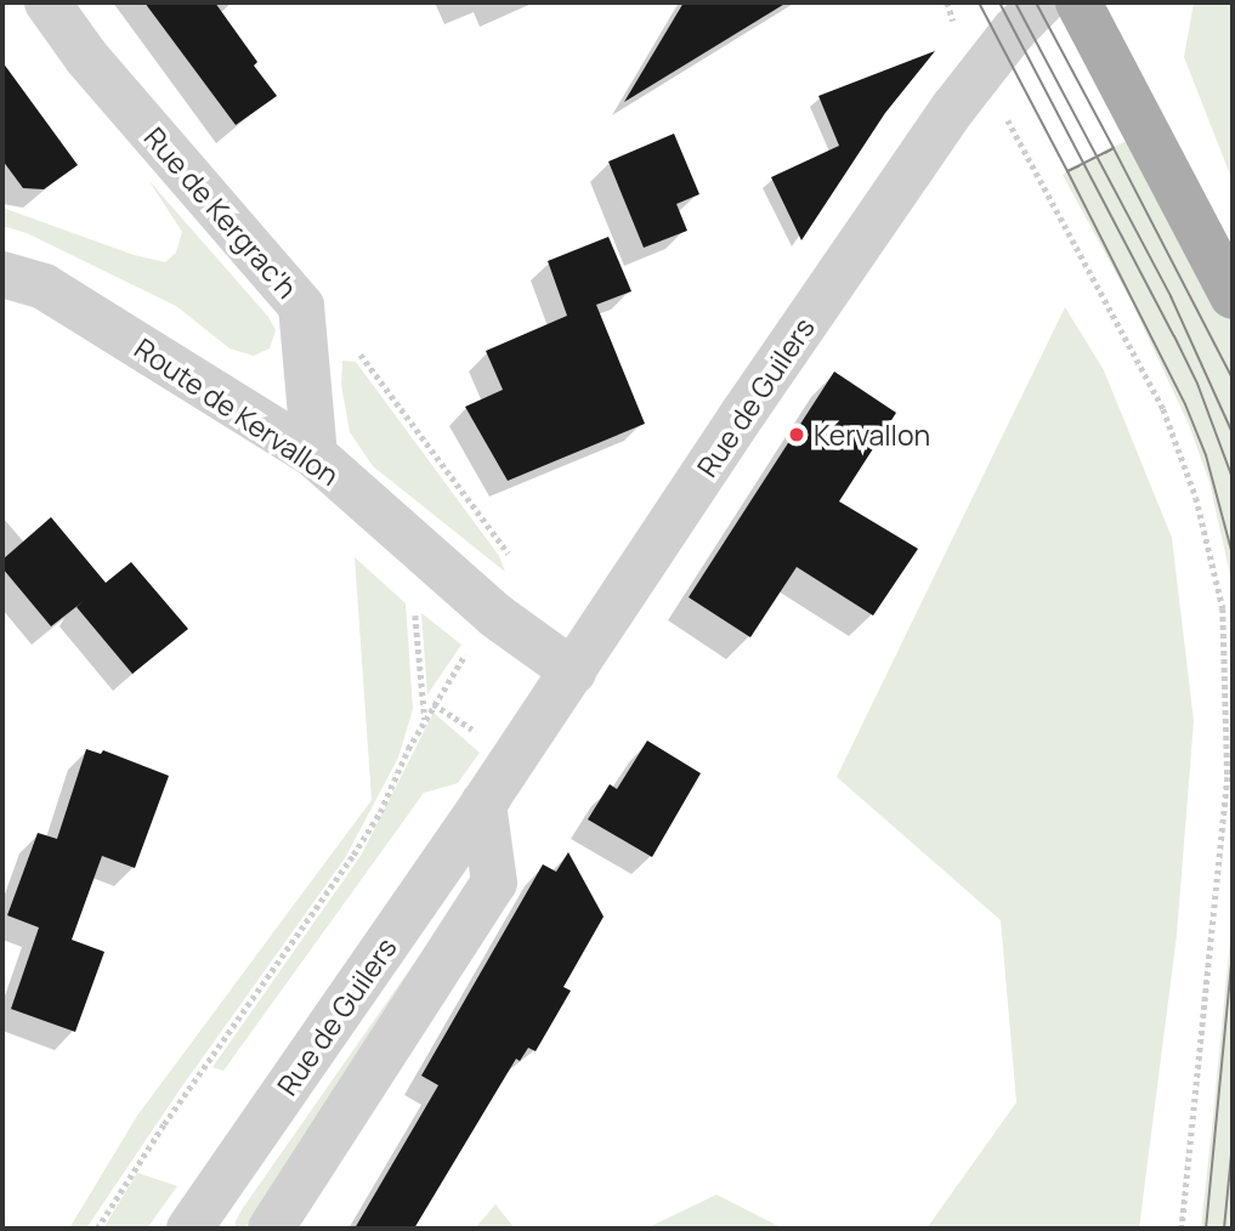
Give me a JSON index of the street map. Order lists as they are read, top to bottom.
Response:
{
  "streets": {
    "street": ["Rue de Kergrac'h", "Rue de Guilers", "Route de Kervallon"]
  },
  "crossings": [
    ["Rue de Kergrac'h", "Route de Kervallon"],
    ["Rue de Guilers", "Route de Kervallon"]
  ],
  "places": ["Kervallon"]
}
